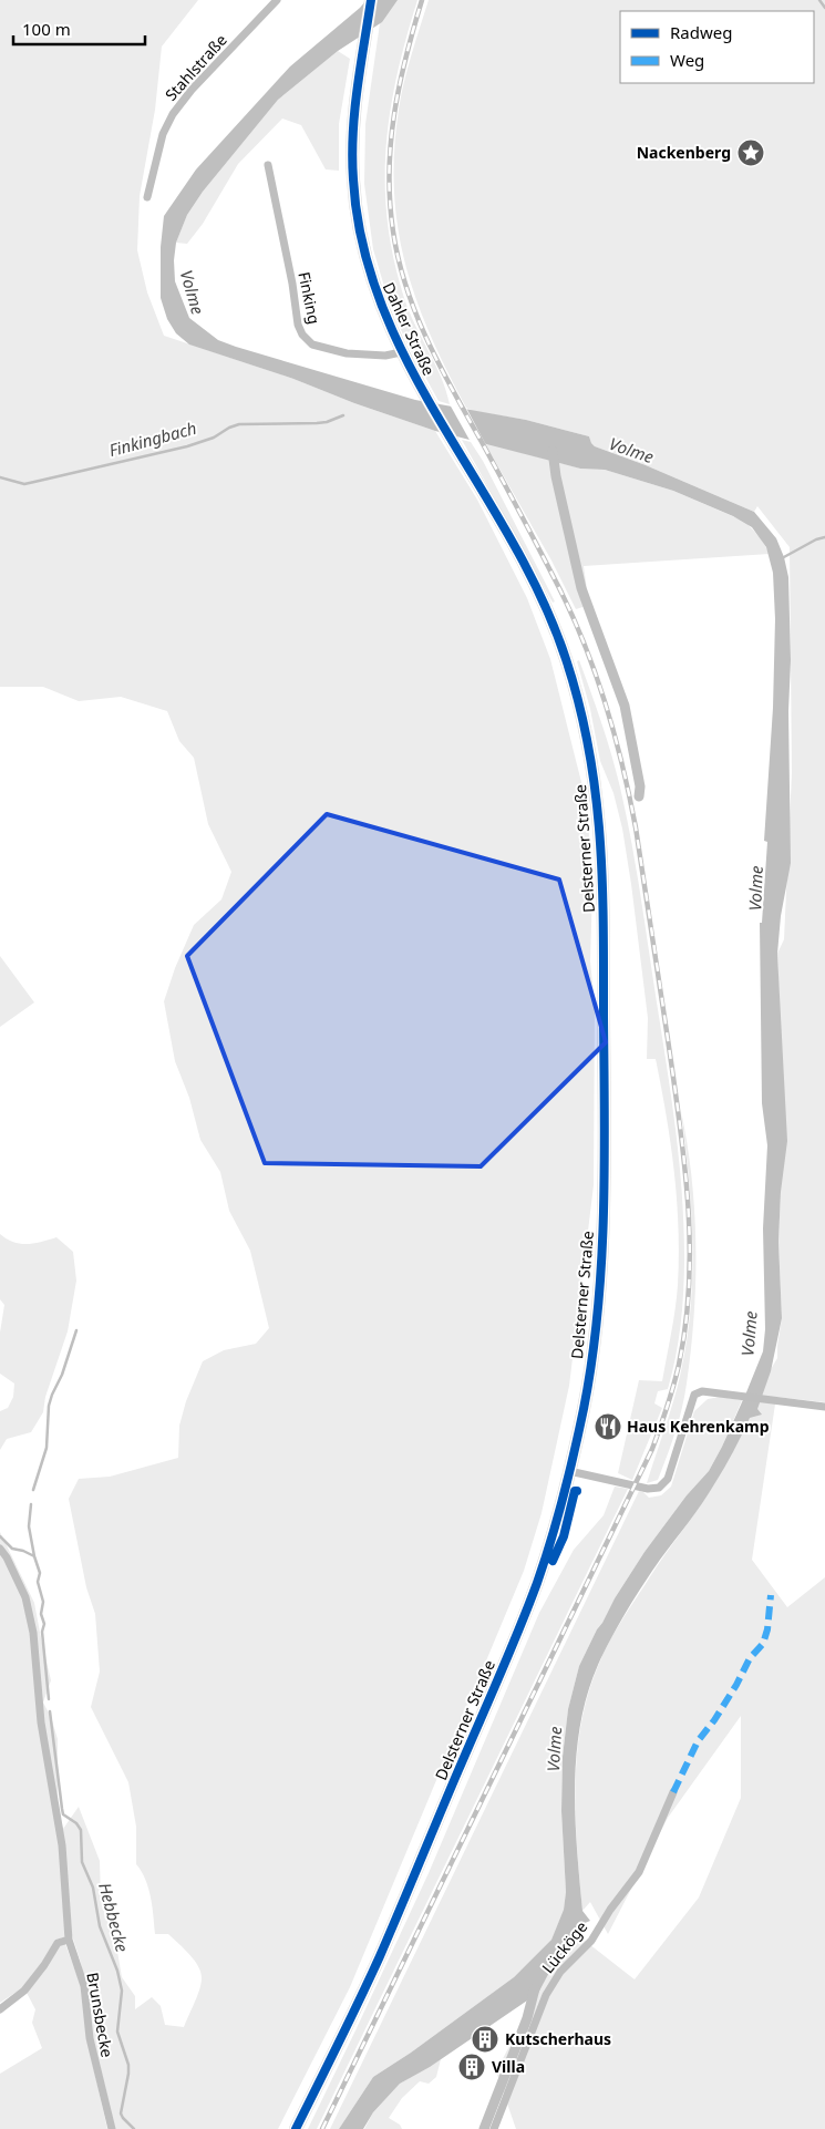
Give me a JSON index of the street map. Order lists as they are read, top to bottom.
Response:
{
  "streets": {
    "main road": ["Dahler Straße", "Delsterner Straße"],
    "street": [
      "Stahlstraße",
      "Finking",
      "Lücköge",
      "Brunsbecke"
    ]
  },
  "crossings": [
    ["Finking", "Dahler Straße"],
    ["Dahler Straße", "Delsterner Straße"]
  ],
  "water": ["Volme", "Finkingbach", "Hebbecke"],
  "places": {
    "place": ["Nackenberg"],
    "restaurant": ["Haus Kehrenkamp"],
    "building": ["Kutscherhaus", "Villa"]
  },
  "legend": ["Radweg", "Weg"],
  "scale_bar": "100 m"
}
